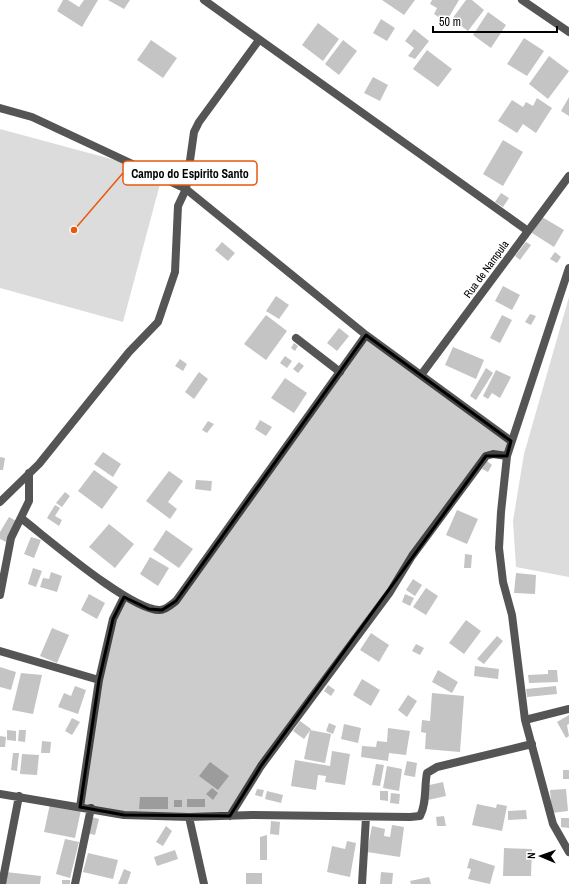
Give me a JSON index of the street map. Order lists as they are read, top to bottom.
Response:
{
  "streets": {
    "street": ["Rua de Nampula"]
  },
  "places": ["Campo do Espirito Santo"],
  "scale_bar": "50 m",
  "north": "left"
}
